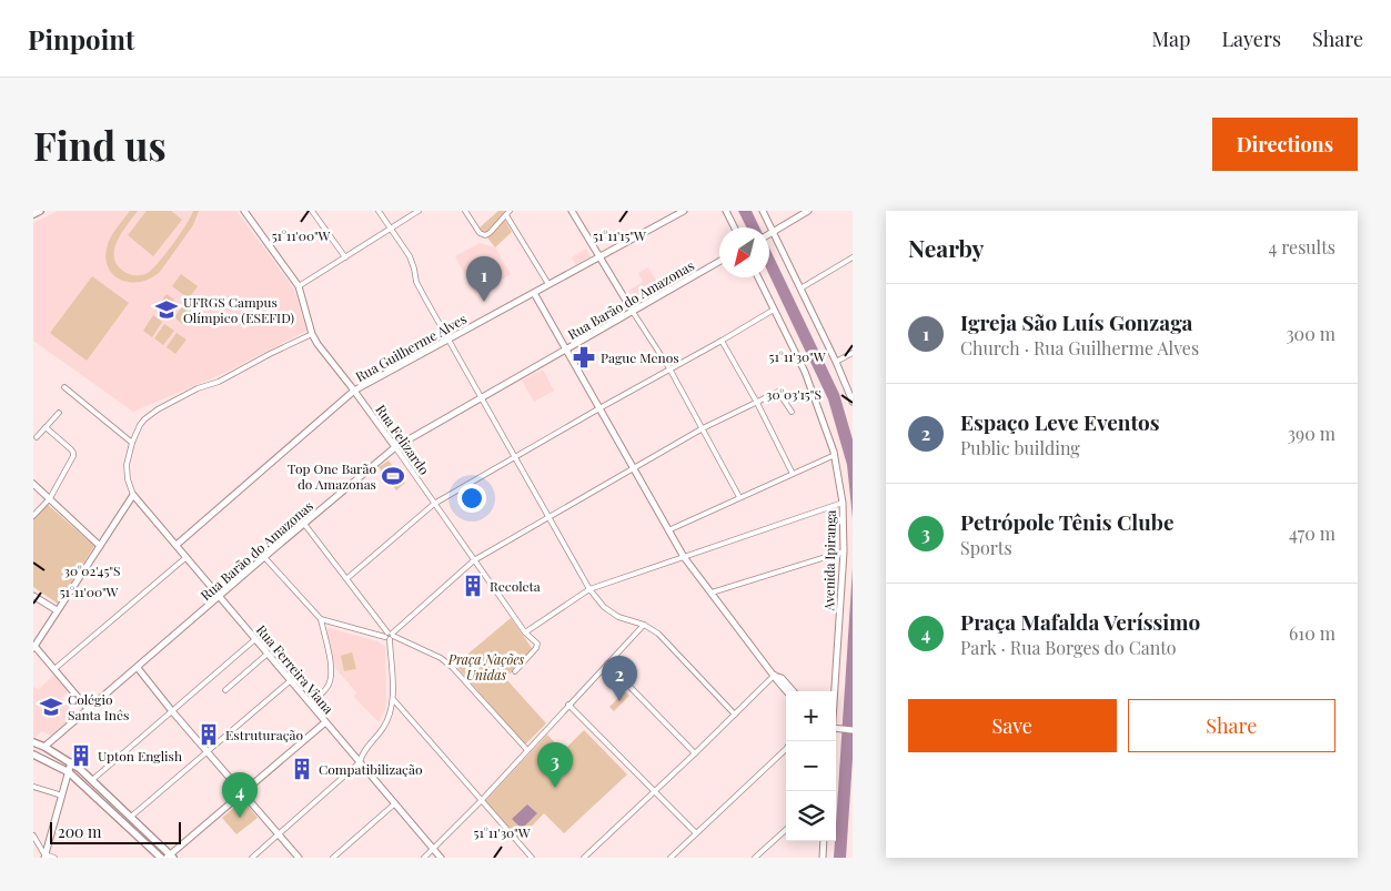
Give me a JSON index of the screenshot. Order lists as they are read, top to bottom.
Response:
{
  "streets": {
    "street": [
      "Rua Barão do Amazonas",
      "Rua Guilherme Alves",
      "Rua Felizardo",
      "Avenida Ipiranga",
      "Rua Ferreira Viana"
    ]
  },
  "crossings": [
    ["Rua Barão do Amazonas", "Rua Felizardo"],
    ["Rua Barão do Amazonas", "Rua Ferreira Viana"],
    ["Rua Guilherme Alves", "Rua Felizardo"],
    ["Rua Guilherme Alves", "Rua Ferreira Viana"]
  ],
  "parks": ["Praça Nações Unidas"],
  "places": {
    "school or university": ["UFRGS Campus Olímpico (ESEFID)", "Colégio Santa Inês"],
    "pharmacy": ["Pague Menos"],
    "sports": ["Top One Barão do Amazonas"],
    "building": [
      "Recoleta",
      "Estruturação",
      "Upton English",
      "Compatibilização"
    ]
  },
  "scale_bar": "200 m",
  "north": "bottom left",
  "page": {
    "header": "Pinpoint",
    "nav": ["Map", "Layers", "Share"],
    "buttons": [
      "Directions",
      ["Save", "Share"]
    ],
    "title": "Find us",
    "heading": ["Nearby", "4 results"],
    "pins": [
      "1",
      "2",
      "3",
      "4"
    ],
    "list": [
      {
        "mark": "1",
        "name": "Igreja São Luís Gonzaga",
        "note": "Church · Rua Guilherme Alves",
        "value": "300 m"
      },
      {
        "mark": "2",
        "name": "Espaço Leve Eventos",
        "note": "Public building",
        "value": "390 m"
      },
      {
        "mark": "3",
        "name": "Petrópole Tênis Clube",
        "note": "Sports",
        "value": "470 m"
      },
      {
        "mark": "4",
        "name": "Praça Mafalda Veríssimo",
        "note": "Park · Rua Borges do Canto",
        "value": "610 m"
      }
    ],
    "map_buttons": ["+", "−"],
    "scale": "200 m"
  },
  "coordinates": [
    "51°11'00\"W",
    "51°11'15\"W",
    "51°11'30\"W",
    "30°03'15\"S",
    "30°02'45\"S"
  ]
}
